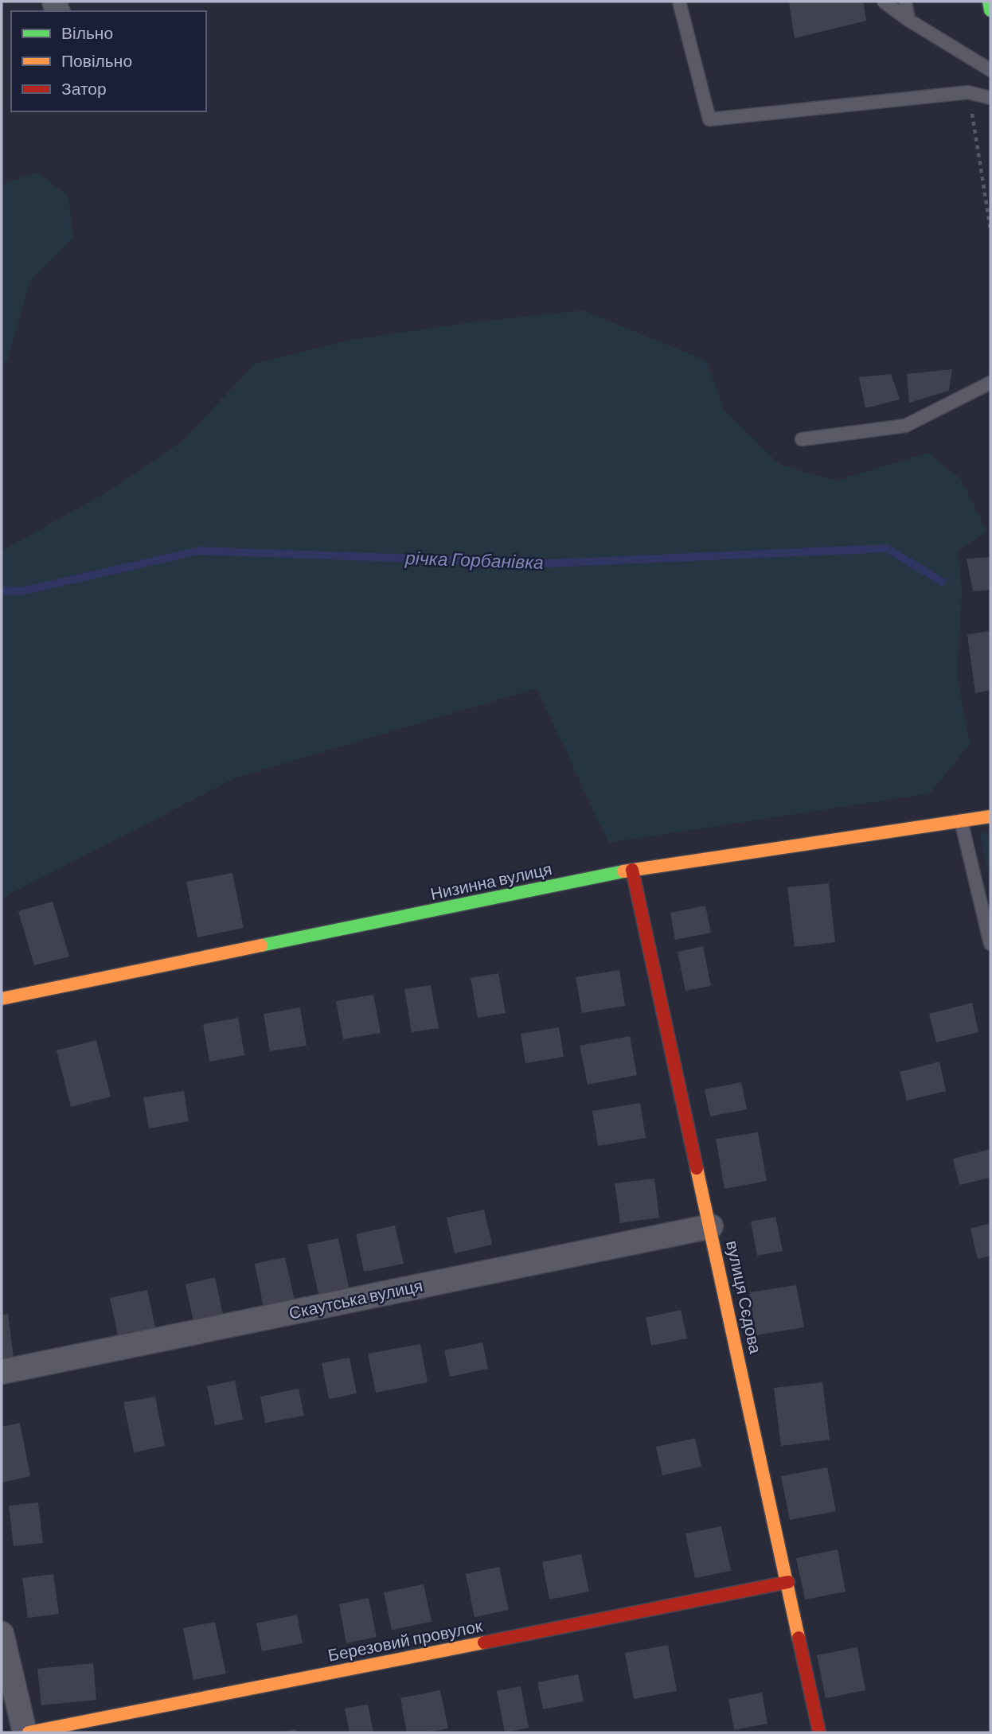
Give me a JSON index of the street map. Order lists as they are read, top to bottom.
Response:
{
  "streets": {
    "street": [
      "Низинна вулиця",
      "вулиця Сєдова",
      "Скаутська вулиця",
      "Березовий провулок"
    ]
  },
  "crossings": [
    ["Низинна вулиця", "вулиця Сєдова"],
    ["вулиця Сєдова", "Скаутська вулиця"],
    ["вулиця Сєдова", "Березовий провулок"]
  ],
  "water": ["річка Горбанівка"],
  "legend": ["Вільно", "Повільно", "Затор"]
}
